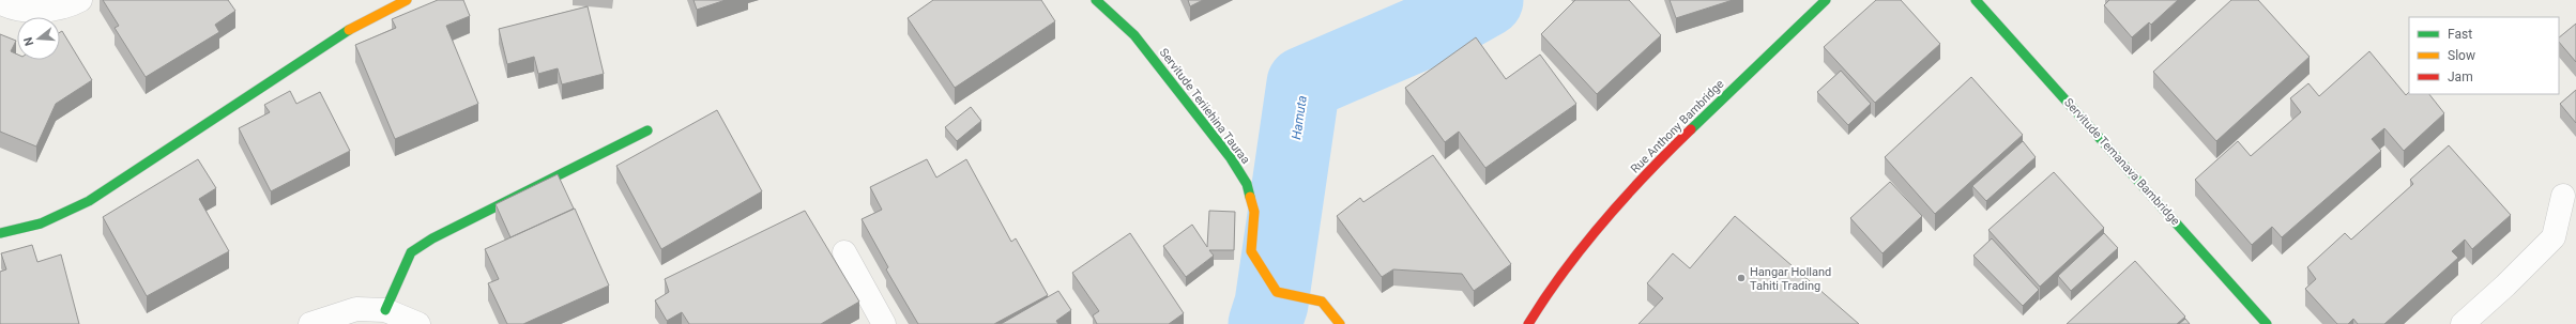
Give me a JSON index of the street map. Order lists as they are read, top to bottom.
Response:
{
  "streets": {
    "street": ["Servitude Teriiehina Tauraa", "Rue Anthony Bambridge", "Servitude Temanava Bambridge"]
  },
  "water": ["Hamuta"],
  "places": ["Hangar Holland Tahiti Trading"],
  "legend": ["Fast", "Slow", "Jam"],
  "north": "left"
}
